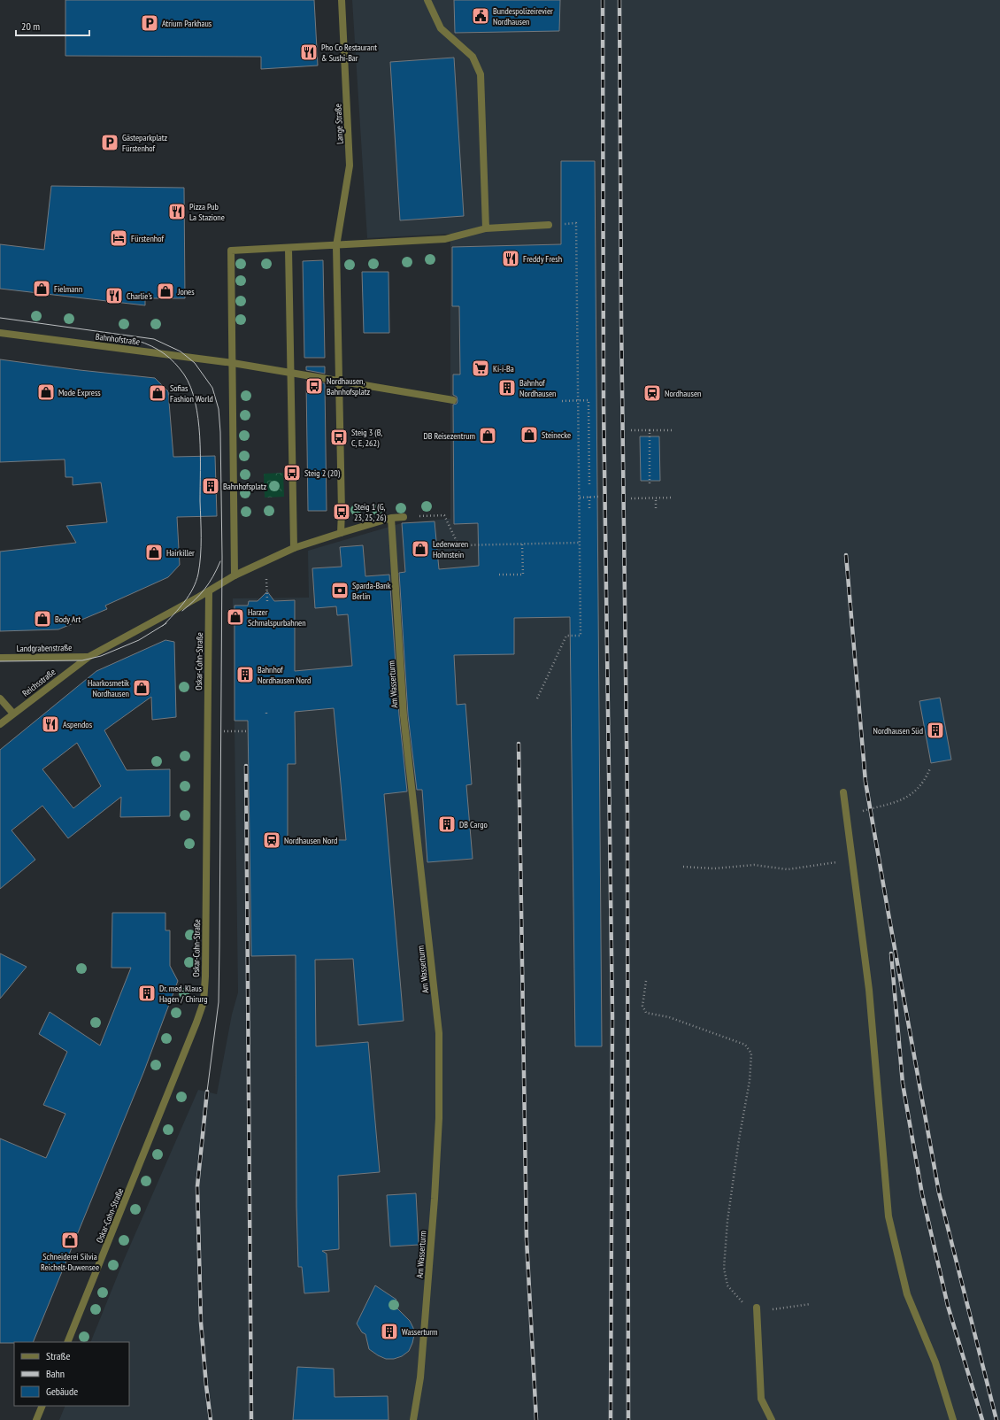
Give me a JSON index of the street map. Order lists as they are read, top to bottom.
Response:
{
  "streets": {
    "street": [
      "Lange Straße",
      "Bahnhofstraße",
      "Landgrabenstraße",
      "Oskar-Cohn-Straße",
      "Reichsstraße",
      "Am Wasserturm"
    ]
  },
  "crossings": [
    ["Landgrabenstraße", "Reichsstraße"]
  ],
  "places": {
    "public building": ["Bundespolizeirevier Nordhausen"],
    "parking": ["Atrium Parkhaus", "Gästeparkplatz Fürstenhof"],
    "restaurant": [
      "Pho Co Restaurant & Sushi-Bar",
      "Pizza Pub La Stazione",
      "Freddy Fresh",
      "Charlie's",
      "Aspendos"
    ],
    "hotel": ["Fürstenhof"],
    "shop": [
      "Fielmann",
      "Jones",
      "Mode Express",
      "Sofias Fashion World",
      "Steinecke",
      "DB Reisezentrum",
      "Lederwaren Hohnstein",
      "Hairkiller",
      "Harzer Schmalspurbahnen",
      "Body Art",
      "Haarkosmetik Nordhausen",
      "Schneiderei Silvia Reichelt-Duwensee"
    ],
    "supermarket": ["Ki-i-Ba"],
    "bus stop": [
      "Nordhausen, Bahnhofsplatz",
      "Steig 3 (B, C, E, 262)",
      "Steig 2 (20)",
      "Steig 1 (G, 23, 25, 26)"
    ],
    "building": [
      "Bahnhof Nordhausen",
      "Bahnhofsplatz",
      "Bahnhof Nordhausen Nord",
      "Nordhausen Süd",
      "DB Cargo",
      "Dr. med. Klaus Hagen / Chirurg",
      "Wasserturm"
    ],
    "station": ["Nordhausen", "Nordhausen Nord"],
    "bank": ["Sparda-Bank Berlin"]
  },
  "legend": ["Straße", "Bahn", "Gebäude"],
  "scale_bar": "20 m"
}
